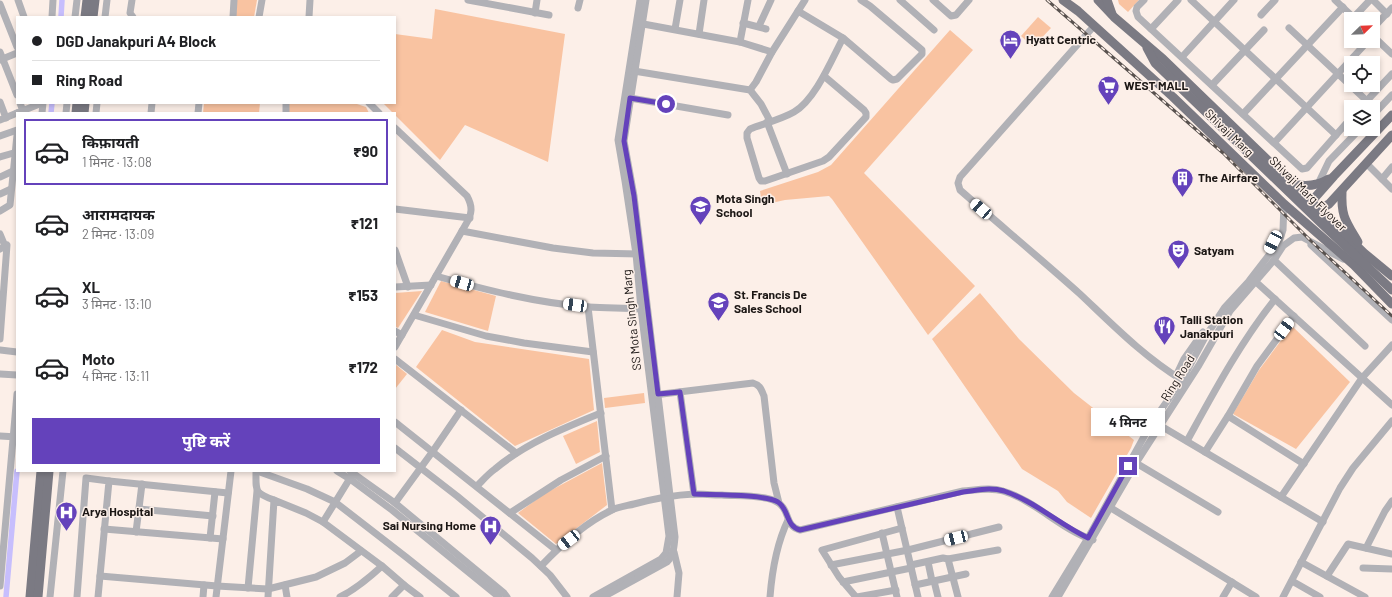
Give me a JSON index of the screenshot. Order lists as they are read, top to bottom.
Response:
{
  "streets": {
    "main road": ["Shivaji Marg", "Shivaji Marg Flyover"],
    "street": ["SS Mota Singh Marg", "Ring Road"]
  },
  "crossings": [
    ["Shivaji Marg", "Shivaji Marg Flyover"],
    ["Shivaji Marg", "Ring Road"]
  ],
  "places": {
    "hotel": ["Hyatt Centric"],
    "supermarket": ["WEST MALL"],
    "building": ["The Airfare"],
    "school or university": ["Mota Singh School", "St. Francis De Sales School"],
    "theatre": ["Satyam"],
    "restaurant": ["Talli Station Janakpuri"],
    "hospital": ["Arya Hospital", "Sai Nursing Home"]
  },
  "north": "top right",
  "page": {
    "banner": ["DGD Janakpuri A4 Block", "Ring Road"],
    "list": [
      {
        "name": "किफ़ायती",
        "note": "1 मिनट · 13:08",
        "value": "₹90"
      },
      {
        "name": "आरामदायक",
        "note": "2 मिनट · 13:09",
        "value": "₹121"
      },
      {
        "name": "XL",
        "note": "3 मिनट · 13:10",
        "value": "₹153"
      },
      {
        "name": "Moto",
        "note": "4 मिनट · 13:11",
        "value": "₹172"
      }
    ],
    "bubble": "4 मिनट",
    "buttons": "पुष्टि करें"
  }
}
